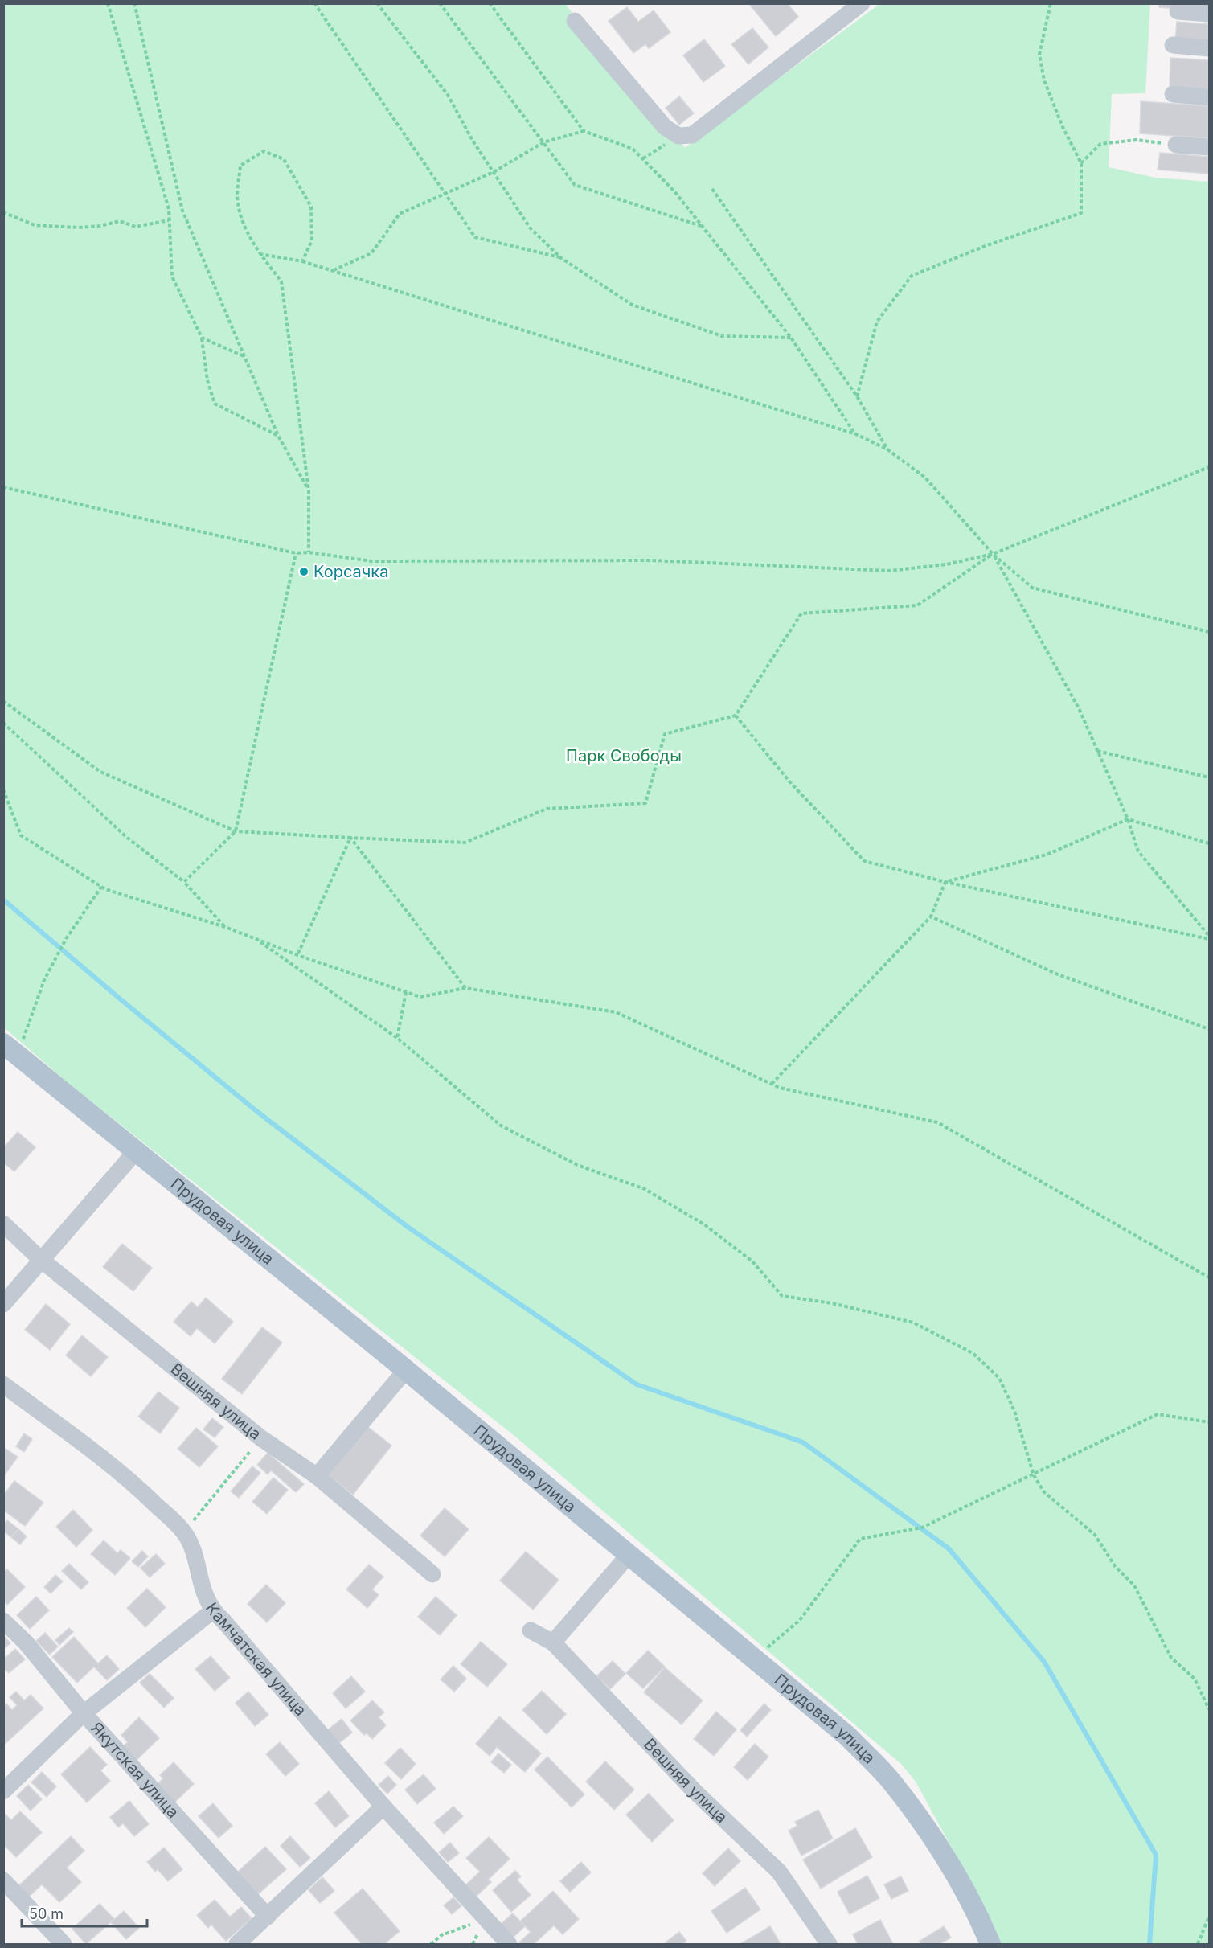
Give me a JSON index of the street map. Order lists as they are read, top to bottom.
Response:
{
  "streets": {
    "main road": ["Прудовая улица"],
    "street": ["Вешняя улица", "Камчатская улица", "Якутская улица"]
  },
  "parks": ["Парк Свободы"],
  "places": ["Корсачка"],
  "scale_bar": "50 m"
}
